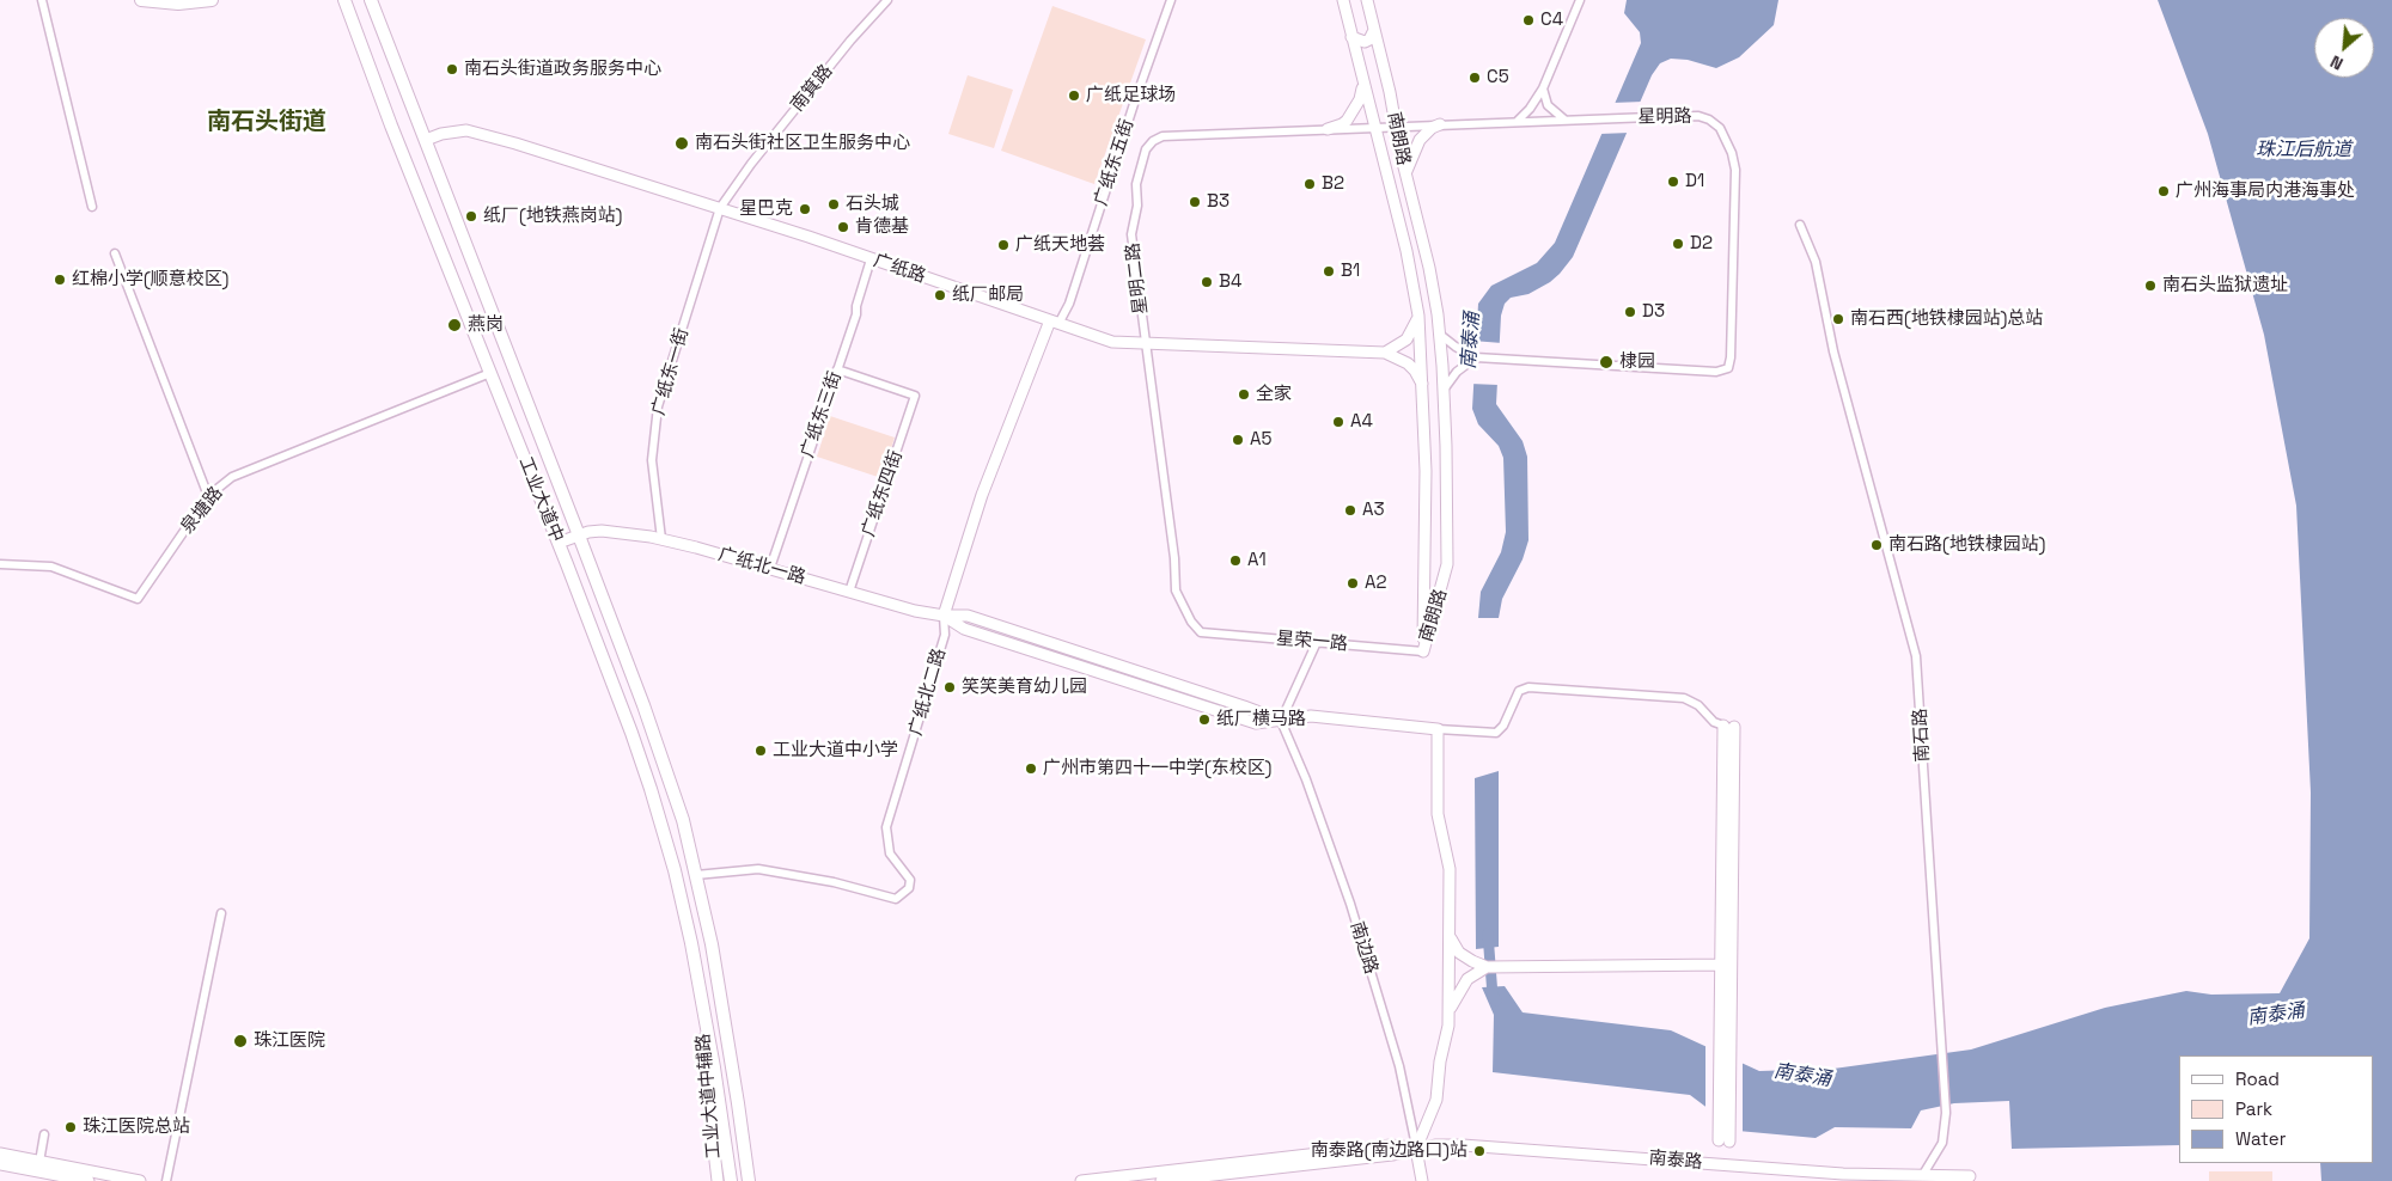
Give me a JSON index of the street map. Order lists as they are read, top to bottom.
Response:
{
  "streets": {
    "main road": ["工业大道中"],
    "street": [
      "南箕路",
      "星明路",
      "南朗路",
      "广纸东五街",
      "广纸路",
      "星明二路",
      "广纸东一街",
      "广纸东三街",
      "广纸东四街",
      "泉塘路",
      "广纸北一路",
      "星荣一路",
      "广纸北二路",
      "南石路",
      "南边路",
      "工业大道中辅路",
      "南泰路"
    ]
  },
  "crossings": [
    ["南箕路", "广纸路"],
    ["南箕路", "广纸东一街"],
    ["星明路", "南朗路"],
    ["星明路", "星明二路"],
    ["南朗路", "广纸路"],
    ["南朗路", "星明二路"],
    ["南朗路", "星荣一路"],
    ["广纸东五街", "广纸路"],
    ["广纸东五街", "广纸北二路"],
    ["广纸路", "星明二路"],
    ["广纸路", "广纸东一街"],
    ["广纸路", "广纸东三街"],
    ["广纸路", "广纸北二路"],
    ["星明二路", "星荣一路"],
    ["广纸东一街", "广纸北一路"],
    ["广纸东三街", "广纸东四街"],
    ["广纸东三街", "广纸北一路"],
    ["广纸东四街", "广纸北一路"],
    ["工业大道中", "泉塘路"],
    ["工业大道中", "广纸北一路"],
    ["工业大道中", "工业大道中辅路"],
    ["广纸北一路", "广纸北二路"],
    ["南石路", "南泰路"],
    ["南边路", "南泰路"]
  ],
  "districts": ["南石头街道"],
  "water": ["珠江后航道", "南泰涌"],
  "places": [
    "C4",
    "南石头街道政务服务中心",
    "C5",
    "广纸足球场",
    "南石头街社区卫生服务中心",
    "D1",
    "B2",
    "广州海事局内港海事处",
    "B3",
    "石头城",
    "星巴克",
    "纸厂(地铁燕岗站)",
    "肯德基",
    "D2",
    "广纸天地荟",
    "B1",
    "红棉小学(顺意校区)",
    "B4",
    "南石头监狱遗址",
    "纸厂邮局",
    "D3",
    "南石西(地铁棣园站)总站",
    "燕岗",
    "棣园",
    "全家",
    "A4",
    "A5",
    "A3",
    "南石路(地铁棣园站)",
    "A1",
    "A2",
    "笑笑美育幼儿园",
    "纸厂横马路",
    "工业大道中小学",
    "广州市第四十一中学(东校区)",
    "珠江医院",
    "珠江医院总站",
    "南泰路(南边路口)站"
  ],
  "legend": ["Road", "Park", "Water"],
  "north": "bottom left"
}
